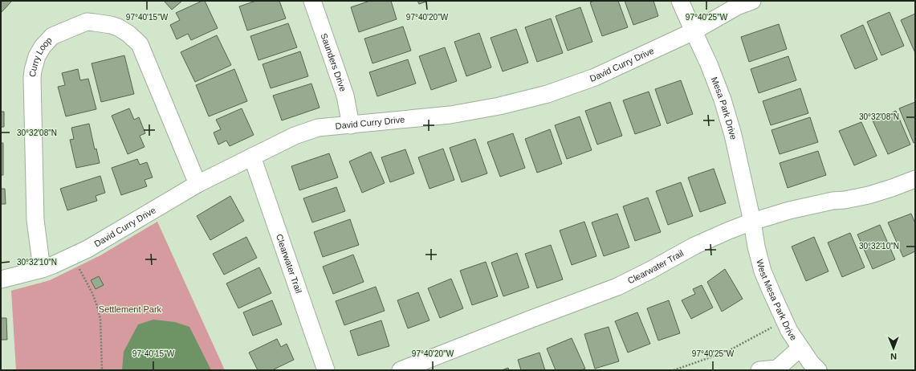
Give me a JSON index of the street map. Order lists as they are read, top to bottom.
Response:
{
  "streets": {
    "street": [
      "Curry Loop",
      "Saunders Drive",
      "David Curry Drive",
      "Mesa Park Drive",
      "Clearwater Trail",
      "West Mesa Park Drive"
    ]
  },
  "crossings": [
    ["Curry Loop", "David Curry Drive"],
    ["Saunders Drive", "David Curry Drive"],
    ["David Curry Drive", "Mesa Park Drive"],
    ["David Curry Drive", "Clearwater Trail"],
    ["Mesa Park Drive", "Clearwater Trail"],
    ["Mesa Park Drive", "West Mesa Park Drive"],
    ["Clearwater Trail", "West Mesa Park Drive"]
  ],
  "parks": ["Settlement Park"],
  "north": "bottom",
  "coordinates": [
    "97°40'15\"W",
    "97°40'20\"W",
    "97°40'25\"W",
    "30°32'08\"N",
    "30°32'10\"N"
  ]
}
